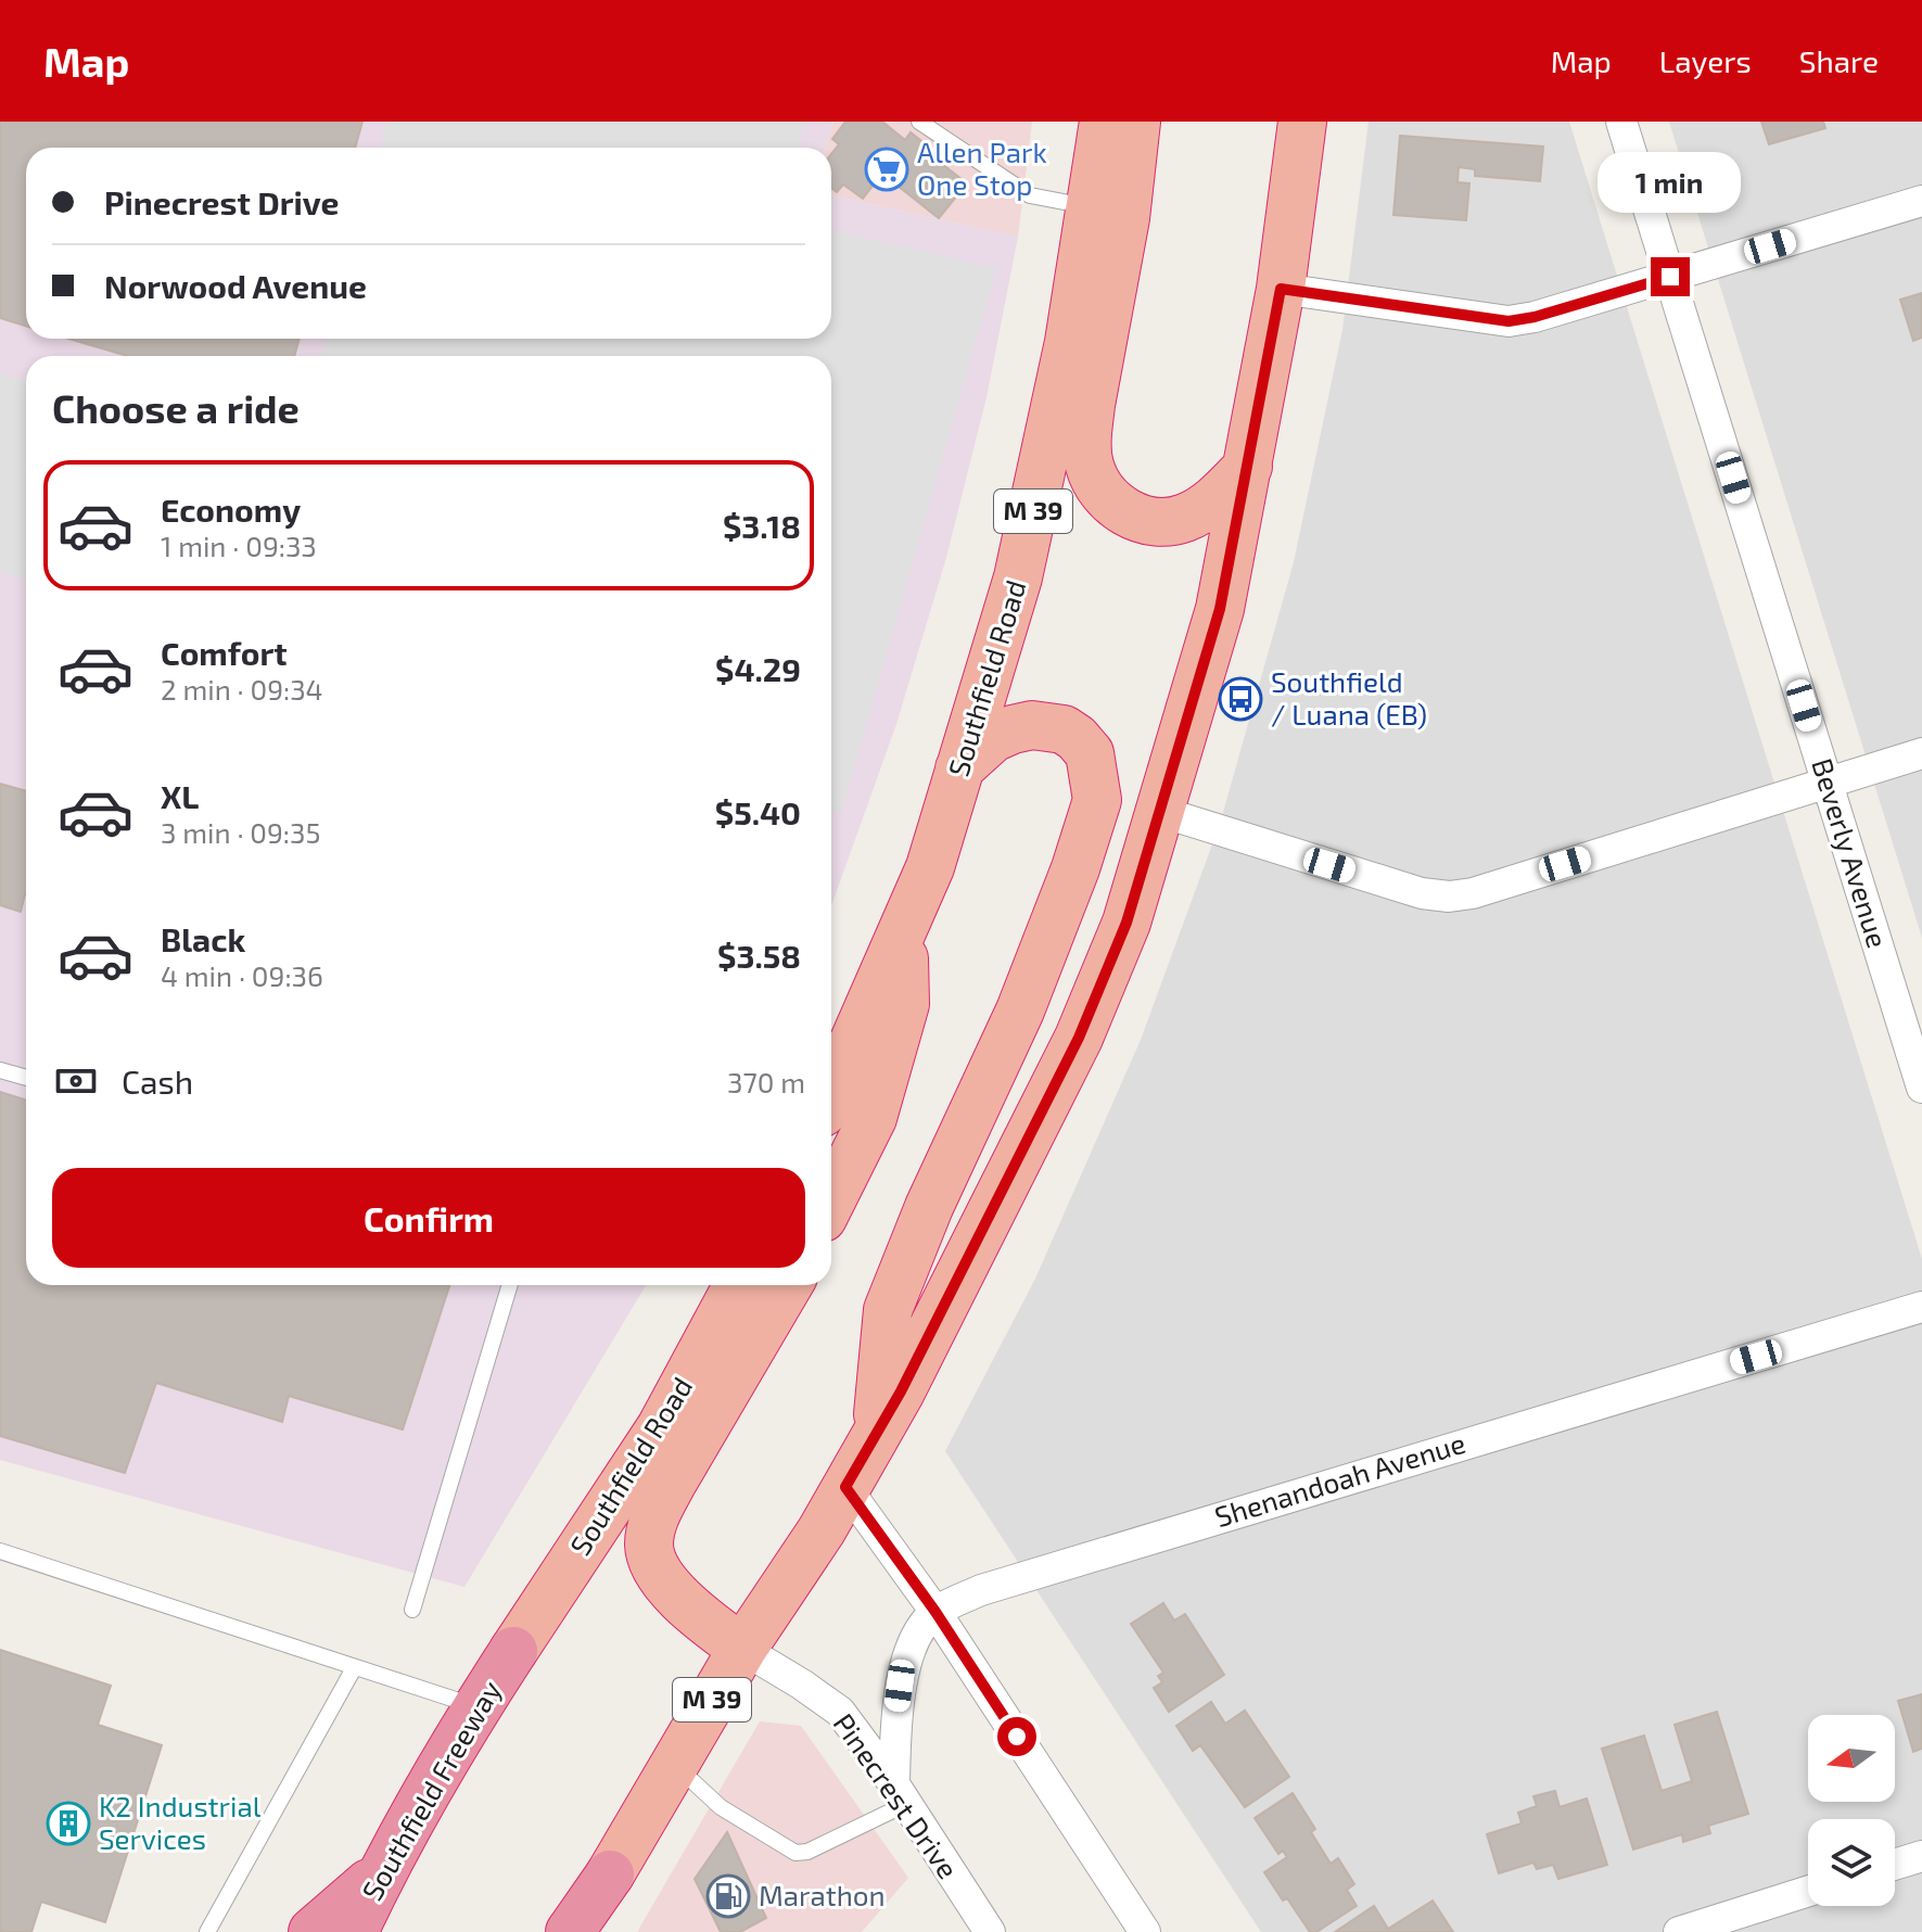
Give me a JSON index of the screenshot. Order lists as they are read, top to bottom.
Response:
{
  "streets": {
    "highway": ["M 39", "Southfield Road", "Southfield Freeway"],
    "street": ["Beverly Avenue", "Shenandoah Avenue", "Pinecrest Drive"]
  },
  "crossings": [
    ["M 39", "Pinecrest Drive"],
    ["Southfield Road", "Southfield Freeway"]
  ],
  "places": {
    "supermarket": ["Allen Park One Stop"],
    "bus stop": ["Southfield / Luana (EB)"],
    "building": ["K2 Industrial Services"],
    "fuel station": ["Marathon"]
  },
  "north": "left",
  "page": {
    "header": "Map",
    "nav": ["Map", "Layers", "Share"],
    "banner": ["Pinecrest Drive", "Norwood Avenue"],
    "bubble": "1 min",
    "heading": "Choose a ride",
    "list": [
      {
        "name": "Economy",
        "note": "1 min · 09:33",
        "value": "$3.18"
      },
      {
        "name": "Comfort",
        "note": "2 min · 09:34",
        "value": "$4.29"
      },
      {
        "name": "XL",
        "note": "3 min · 09:35",
        "value": "$5.40"
      },
      {
        "name": "Black",
        "note": "4 min · 09:36",
        "value": "$3.58"
      }
    ],
    "pay": ["Cash", "370 m"],
    "buttons": "Confirm"
  }
}
